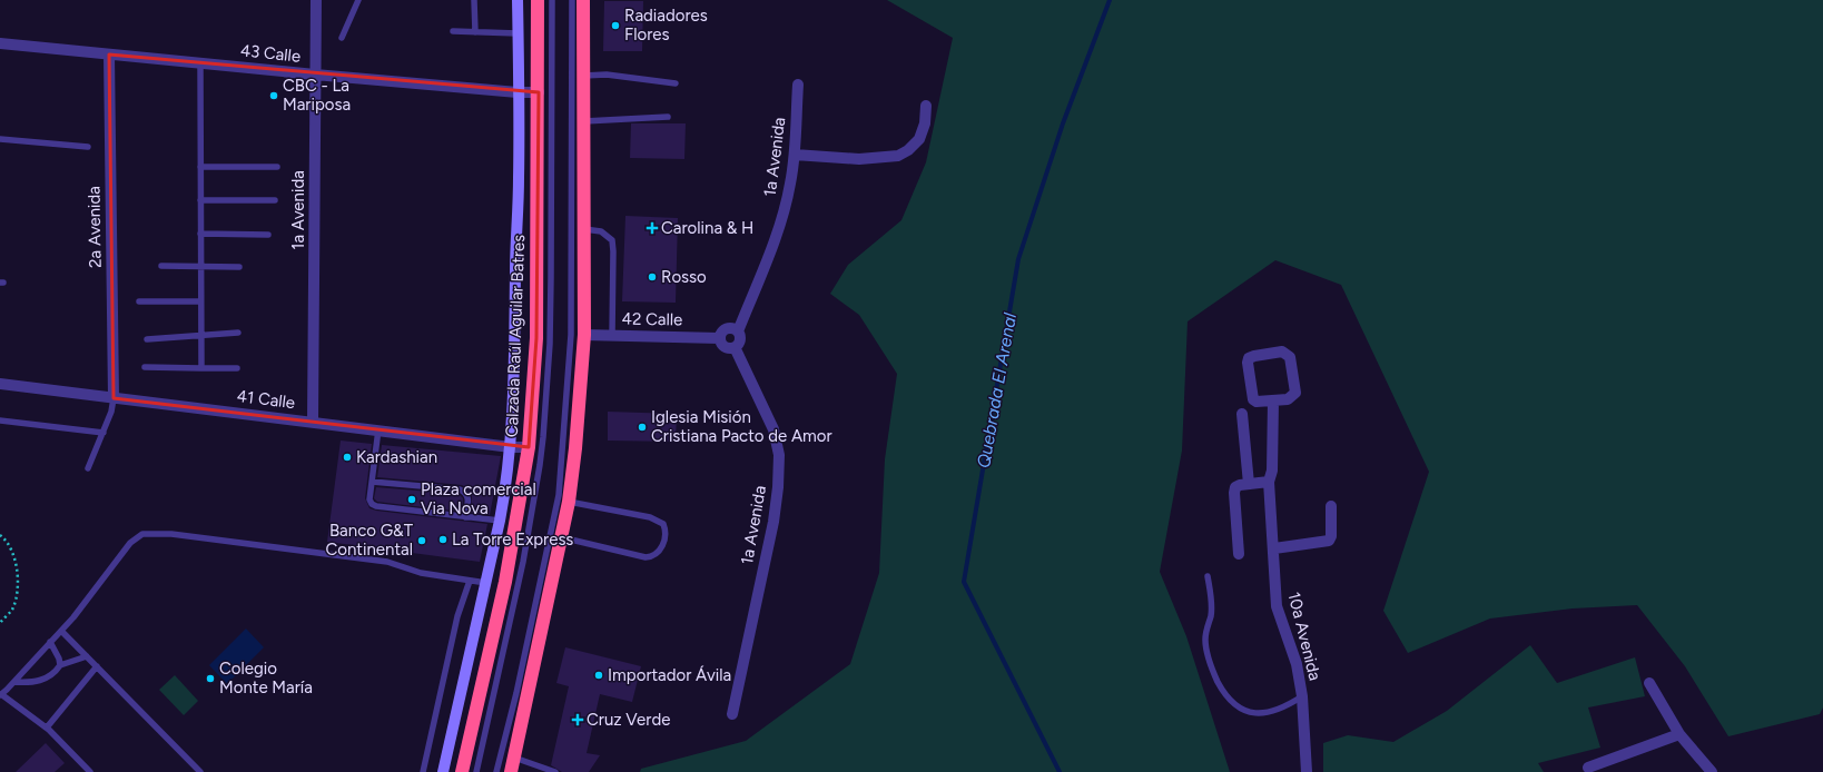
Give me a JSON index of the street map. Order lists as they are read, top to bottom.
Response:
{
  "streets": {
    "highway": ["Calzada Raúl Aguilar Batres"],
    "street": [
      "43 Calle",
      "1a Avenida",
      "2a Avenida",
      "42 Calle",
      "41 Calle",
      "10a Avenida"
    ]
  },
  "crossings": [
    ["43 Calle", "1a Avenida"],
    ["43 Calle", "2a Avenida"],
    ["43 Calle", "Calzada Raúl Aguilar Batres"],
    ["1a Avenida", "42 Calle"],
    ["1a Avenida", "41 Calle"],
    ["2a Avenida", "41 Calle"],
    ["Calzada Raúl Aguilar Batres", "41 Calle"]
  ],
  "water": ["Quebrada El Arenal"],
  "places": {
    "other": [
      "Radiadores Flores",
      "CBC - La Mariposa",
      "Rosso",
      "Iglesia Misión Cristiana Pacto de Amor",
      "Kardashian",
      "Plaza comercial Via Nova",
      "La Torre Express",
      "Banco G&T Continental",
      "Importador Ávila",
      "Colegio Monte María"
    ],
    "health": ["Carolina & H", "Cruz Verde"]
  }
}
